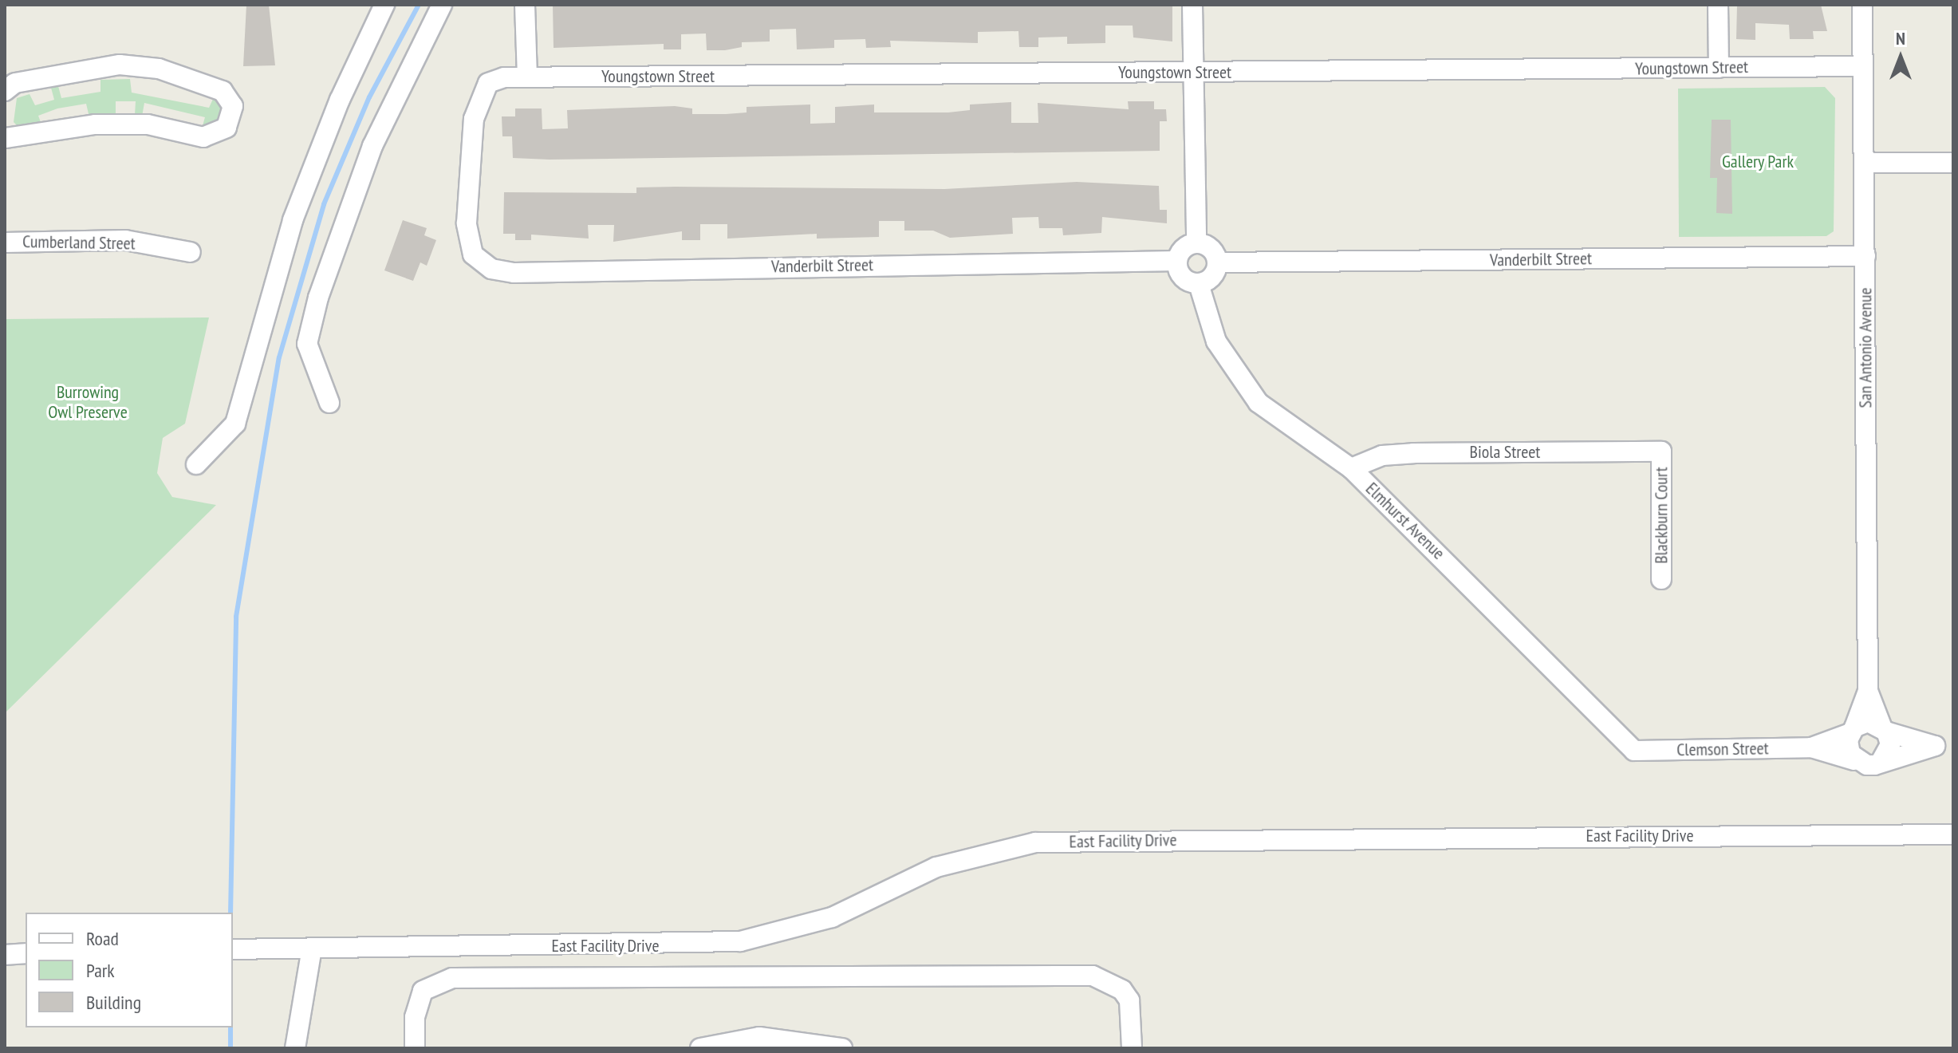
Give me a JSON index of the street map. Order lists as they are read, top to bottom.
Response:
{
  "streets": {
    "street": [
      "Youngstown Street",
      "Cumberland Street",
      "Vanderbilt Street",
      "San Antonio Avenue",
      "Biola Street",
      "Blackburn Court",
      "Elmhurst Avenue",
      "Clemson Street",
      "East Facility Drive"
    ]
  },
  "crossings": [
    ["Youngstown Street", "Vanderbilt Street"],
    ["Youngstown Street", "San Antonio Avenue"],
    ["Vanderbilt Street", "San Antonio Avenue"],
    ["Vanderbilt Street", "Elmhurst Avenue"],
    ["San Antonio Avenue", "Clemson Street"],
    ["Biola Street", "Blackburn Court"],
    ["Biola Street", "Elmhurst Avenue"],
    ["Elmhurst Avenue", "Clemson Street"]
  ],
  "parks": ["Gallery Park", "Burrowing Owl Preserve"],
  "legend": ["Road", "Park", "Building"],
  "north": "top"
}
